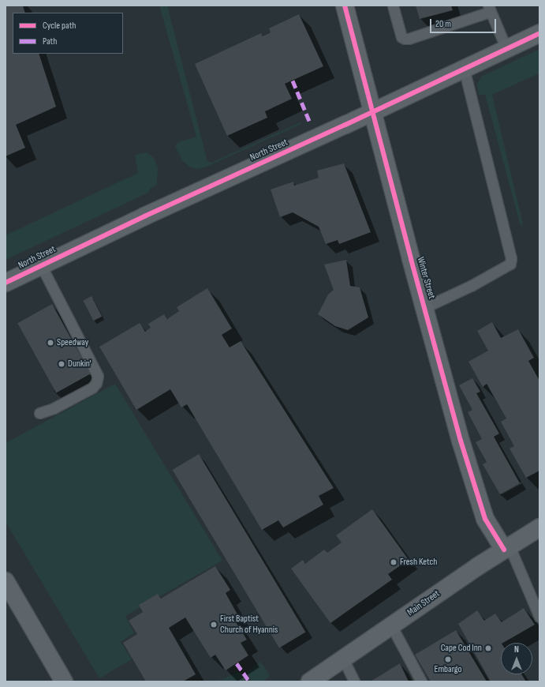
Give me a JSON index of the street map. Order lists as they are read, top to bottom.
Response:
{
  "streets": {
    "street": ["North Street", "Winter Street", "Main Street"]
  },
  "crossings": [
    ["North Street", "Winter Street"],
    ["Winter Street", "Main Street"]
  ],
  "places": [
    "Speedway",
    "Dunkin'",
    "Fresh Ketch",
    "First Baptist Church of Hyannis",
    "Cape Cod Inn",
    "Embargo"
  ],
  "legend": ["Cycle path", "Path"],
  "scale_bar": "20 m",
  "north": "top"
}
